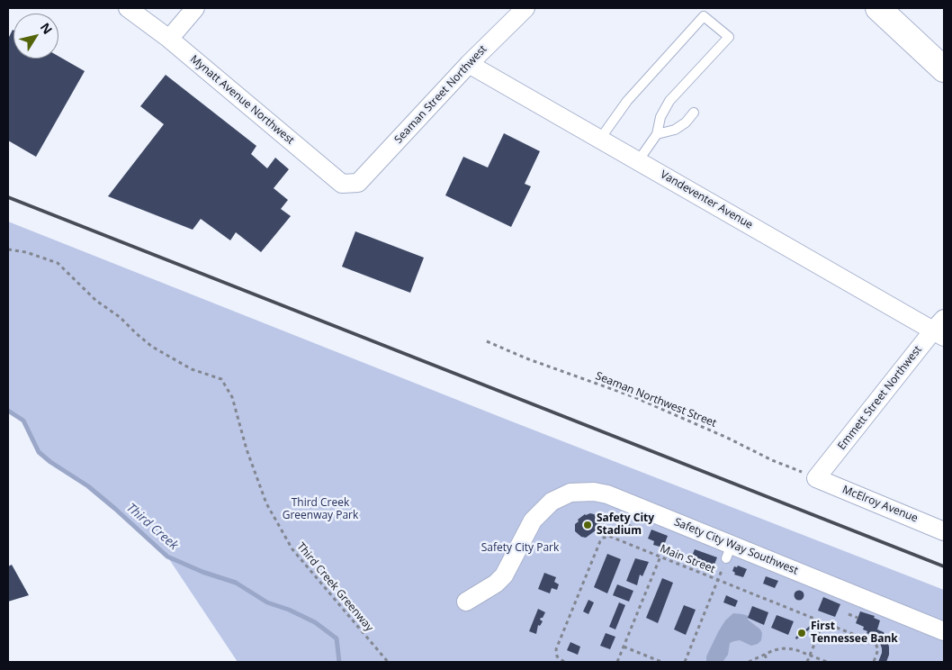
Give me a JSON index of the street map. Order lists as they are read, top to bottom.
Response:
{
  "streets": {
    "street": [
      "Seaman Street Northwest",
      "Mynatt Avenue Northwest",
      "Vandeventer Avenue",
      "Emmett Street Northwest",
      "McElroy Avenue",
      "Safety City Way Southwest"
    ],
    "path": ["Seaman Northwest Street", "Main Street", "Third Creek Greenway"]
  },
  "crossings": [
    ["Seaman Street Northwest", "Mynatt Avenue Northwest"],
    ["Seaman Street Northwest", "Vandeventer Avenue"],
    ["Vandeventer Avenue", "Emmett Street Northwest"],
    ["Emmett Street Northwest", "Seaman Northwest Street"],
    ["Emmett Street Northwest", "McElroy Avenue"],
    ["Seaman Northwest Street", "McElroy Avenue"]
  ],
  "water": ["Third Creek"],
  "parks": ["Third Creek Greenway Park", "Safety City Park"],
  "places": ["Safety City Stadium", "First Tennessee Bank"],
  "north": "top right"
}
